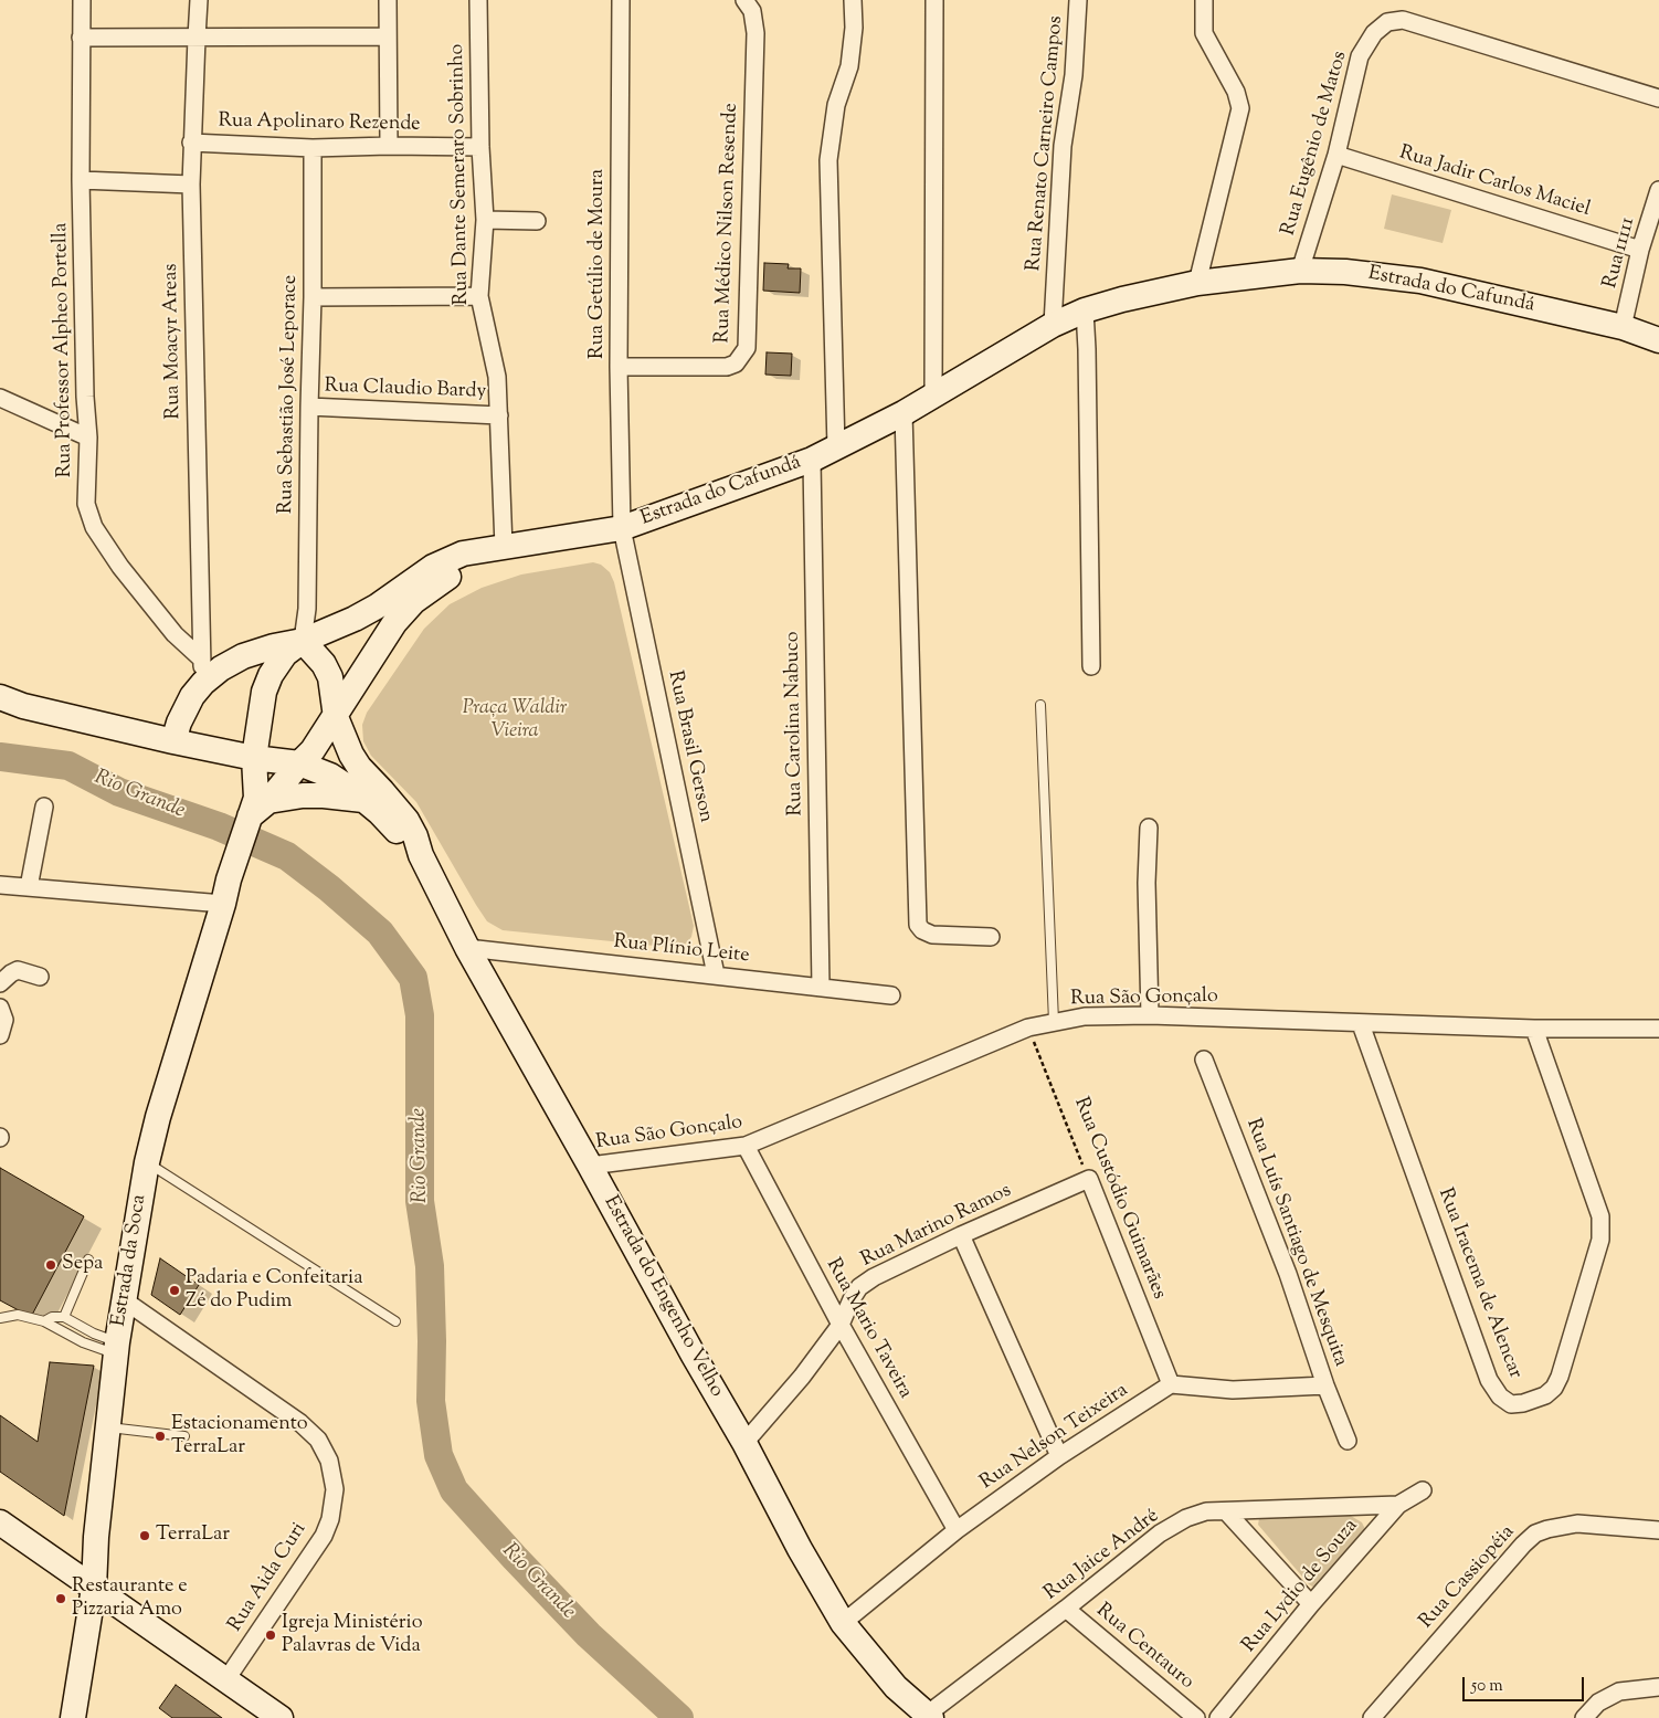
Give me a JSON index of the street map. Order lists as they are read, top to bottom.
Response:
{
  "streets": {
    "street": [
      "Rua Apolinaro Rezende",
      "Rua Renato Carneiro Campos",
      "Rua Eugênio de Matos",
      "Rua Dante Semeraro Sobrinho",
      "Rua Jadir Carlos Maciel",
      "Rua Médico Nilson Resende",
      "Rua 11111",
      "Rua Getúlio de Moura",
      "Estrada do Cafundá",
      "Rua Moacyr Areas",
      "Rua Professor Alpheo Portella",
      "Rua Claudio Bardy",
      "Rua Sebastião José Leporace",
      "Rua Carolina Nabuco",
      "Rua Brasil Gerson",
      "Rua Plínio Leite",
      "Rua São Gonçalo",
      "Rua Custódio Guimarães",
      "Rua Marino Ramos",
      "Rua Luís Santiago de Mesquita",
      "Estrada da Soca",
      "Rua Iracema de Alencar",
      "Estrada do Engenho Velho",
      "Rua Mario Taveira",
      "Rua Nelson Teixeira",
      "Rua Jaice André",
      "Rua Aida Curi",
      "Rua Cassiopéia",
      "Rua Lydio de Souza",
      "Rua Centauro"
    ]
  },
  "crossings": [
    ["Rua Apolinaro Rezende", "Rua Dante Semeraro Sobrinho"],
    ["Rua Apolinaro Rezende", "Rua Moacyr Areas"],
    ["Rua Apolinaro Rezende", "Rua Sebastião José Leporace"],
    ["Rua Renato Carneiro Campos", "Estrada do Cafundá"],
    ["Rua Eugênio de Matos", "Rua Jadir Carlos Maciel"],
    ["Rua Eugênio de Matos", "Estrada do Cafundá"],
    ["Rua Dante Semeraro Sobrinho", "Estrada do Cafundá"],
    ["Rua Dante Semeraro Sobrinho", "Rua Claudio Bardy"],
    ["Rua Jadir Carlos Maciel", "Rua 11111"],
    ["Rua Médico Nilson Resende", "Rua Getúlio de Moura"],
    ["Rua 11111", "Estrada do Cafundá"],
    ["Rua Getúlio de Moura", "Estrada do Cafundá"],
    ["Rua Getúlio de Moura", "Rua Brasil Gerson"],
    ["Estrada do Cafundá", "Rua Sebastião José Leporace"],
    ["Estrada do Cafundá", "Rua Carolina Nabuco"],
    ["Estrada do Cafundá", "Rua Brasil Gerson"],
    ["Estrada do Cafundá", "Estrada da Soca"],
    ["Estrada do Cafundá", "Estrada do Engenho Velho"],
    ["Rua Moacyr Areas", "Rua Professor Alpheo Portella"],
    ["Rua Claudio Bardy", "Rua Sebastião José Leporace"],
    ["Rua Sebastião José Leporace", "Estrada do Engenho Velho"],
    ["Rua Carolina Nabuco", "Rua Plínio Leite"],
    ["Rua Brasil Gerson", "Rua Plínio Leite"],
    ["Rua Plínio Leite", "Estrada do Engenho Velho"],
    ["Rua São Gonçalo", "Rua Custódio Guimarães"],
    ["Rua São Gonçalo", "Rua Iracema de Alencar"],
    ["Rua São Gonçalo", "Estrada do Engenho Velho"],
    ["Rua São Gonçalo", "Rua Mario Taveira"],
    ["Rua Custódio Guimarães", "Rua Marino Ramos"],
    ["Rua Custódio Guimarães", "Rua Nelson Teixeira"],
    ["Rua Marino Ramos", "Estrada do Engenho Velho"],
    ["Rua Marino Ramos", "Rua Mario Taveira"],
    ["Estrada da Soca", "Estrada do Engenho Velho"],
    ["Estrada da Soca", "Rua Aida Curi"],
    ["Estrada do Engenho Velho", "Rua Nelson Teixeira"],
    ["Estrada do Engenho Velho", "Rua Jaice André"],
    ["Rua Mario Taveira", "Rua Nelson Teixeira"],
    ["Rua Jaice André", "Rua Lydio de Souza"],
    ["Rua Jaice André", "Rua Centauro"]
  ],
  "water": ["Rio Grande"],
  "parks": ["Praça Waldir Vieira"],
  "places": [
    "Sepa",
    "Padaria e Confeitaria Zé do Pudim",
    "Estacionamento TerraLar",
    "TerraLar",
    "Restaurante e Pizzaria Amo",
    "Igreja Ministério Palavras de Vida"
  ],
  "scale_bar": "50 m"
}
